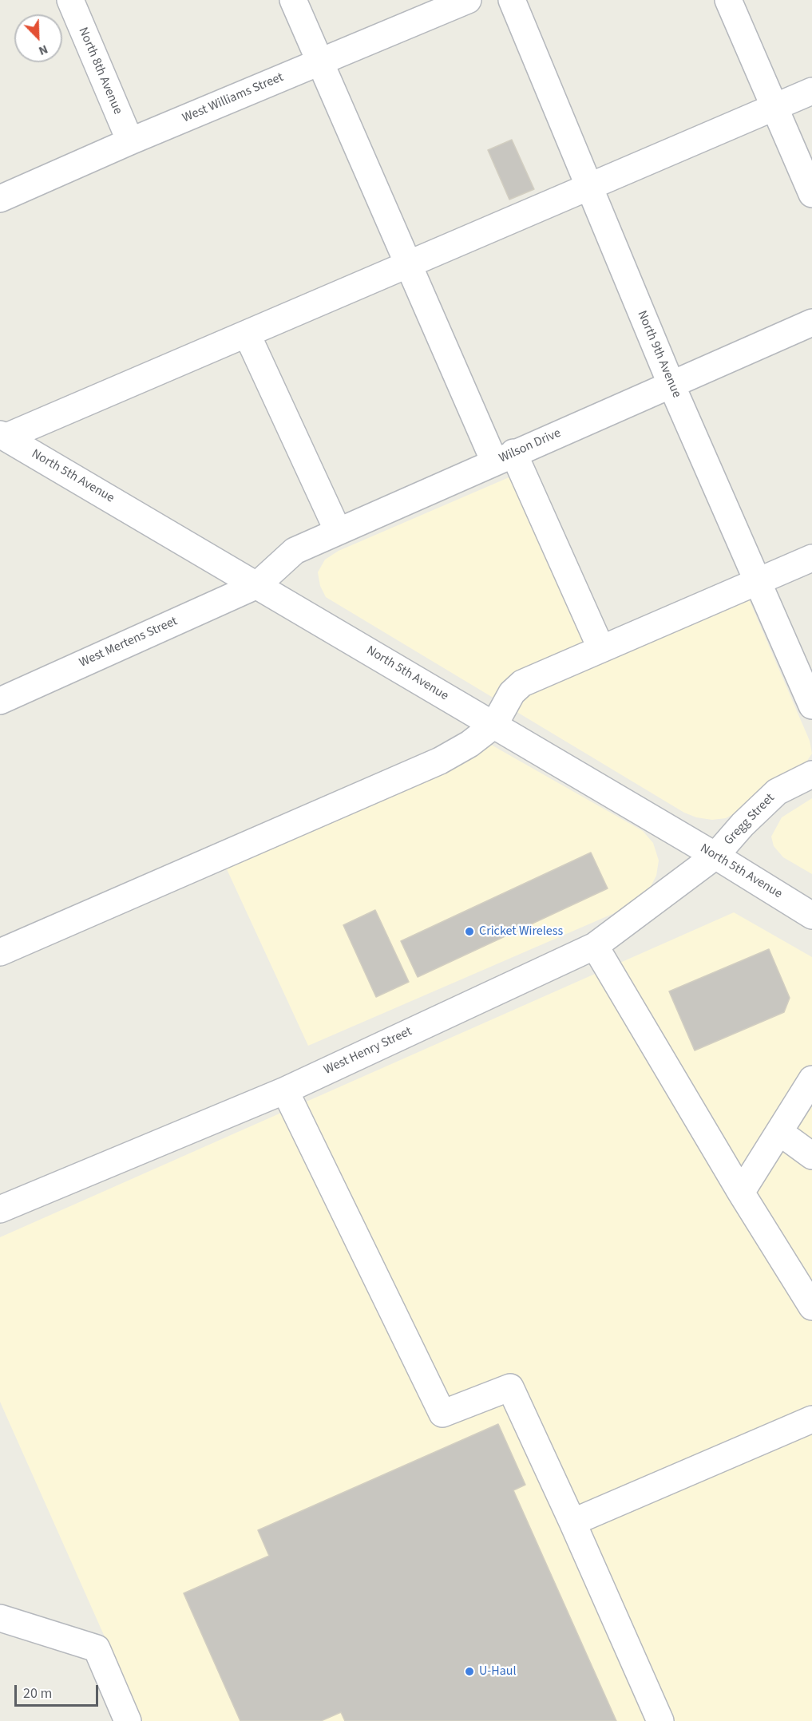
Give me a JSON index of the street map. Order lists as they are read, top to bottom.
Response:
{
  "streets": {
    "street": [
      "North 8th Avenue",
      "West Williams Street",
      "North 9th Avenue",
      "Wilson Drive",
      "North 5th Avenue",
      "West Mertens Street",
      "Gregg Street",
      "West Henry Street"
    ]
  },
  "crossings": [
    ["North 8th Avenue", "West Williams Street"],
    ["North 9th Avenue", "Wilson Drive"],
    ["Wilson Drive", "North 5th Avenue"],
    ["Wilson Drive", "West Mertens Street"],
    ["North 5th Avenue", "West Mertens Street"],
    ["North 5th Avenue", "Gregg Street"],
    ["North 5th Avenue", "West Henry Street"],
    ["Gregg Street", "West Henry Street"]
  ],
  "places": ["Cricket Wireless", "U-Haul"],
  "scale_bar": "20 m",
  "north": "bottom right"
}
